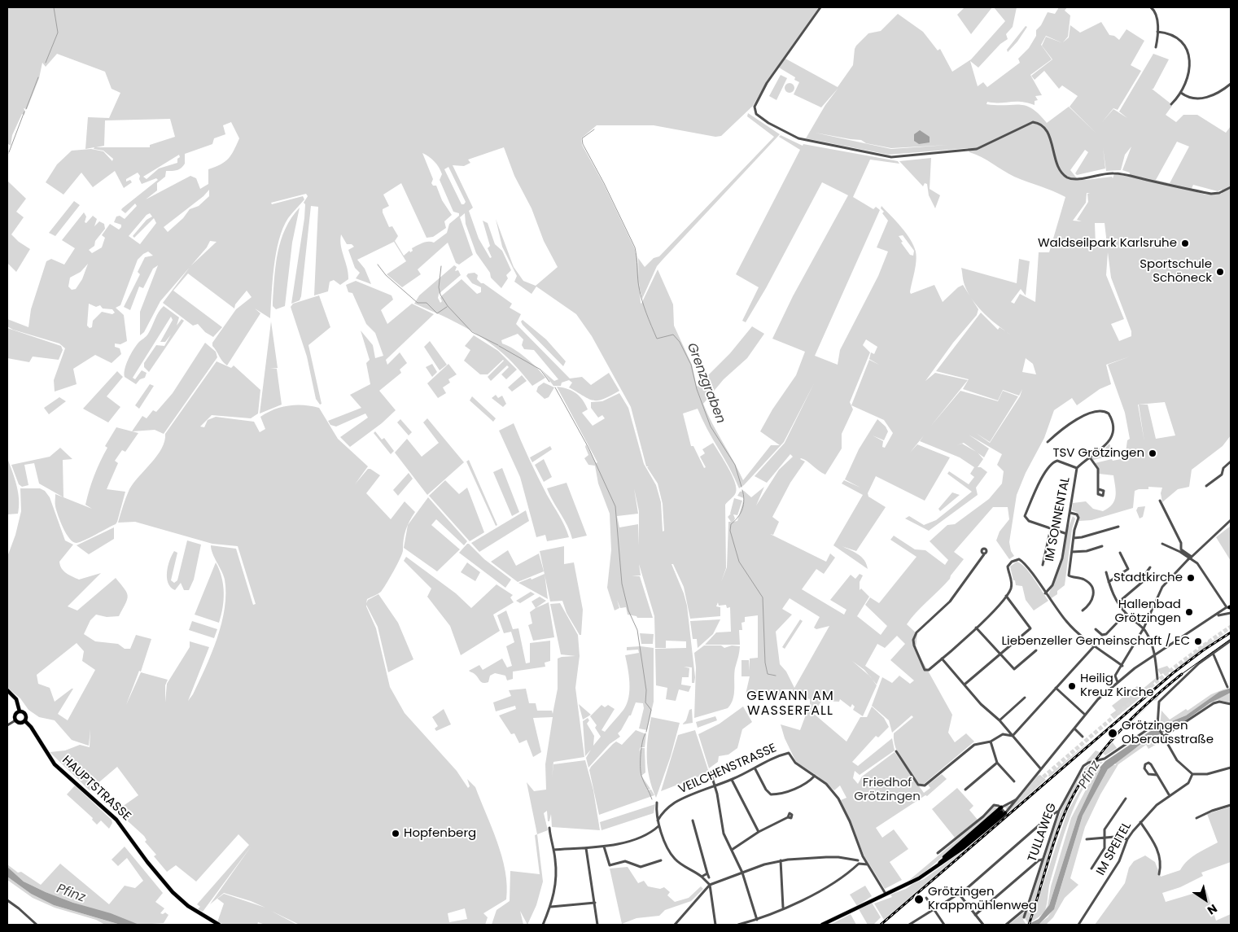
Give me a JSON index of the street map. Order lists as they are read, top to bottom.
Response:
{
  "streets": {
    "main road": ["HAUPTSTRASSE"],
    "street": [
      "IM SONNENTAL",
      "VEILCHENSTRASSE",
      "TULLAWEG",
      "IM SPEITEL"
    ]
  },
  "districts": ["GEWANN AM WASSERFALL"],
  "water": ["Grenzgraben", "Pfinz"],
  "parks": ["Friedhof Grötzingen"],
  "places": [
    "Waldseilpark Karlsruhe",
    "Sportschule Schöneck",
    "TSV Grötzingen",
    "Stadtkirche",
    "Hallenbad Grötzingen",
    "Liebenzeller Gemeinschaft / EC",
    "Heilig Kreuz Kirche",
    "Grötzingen Oberausstraße",
    "Hopfenberg",
    "Grötzingen Krappmühlenweg"
  ],
  "north": "bottom right"
}
